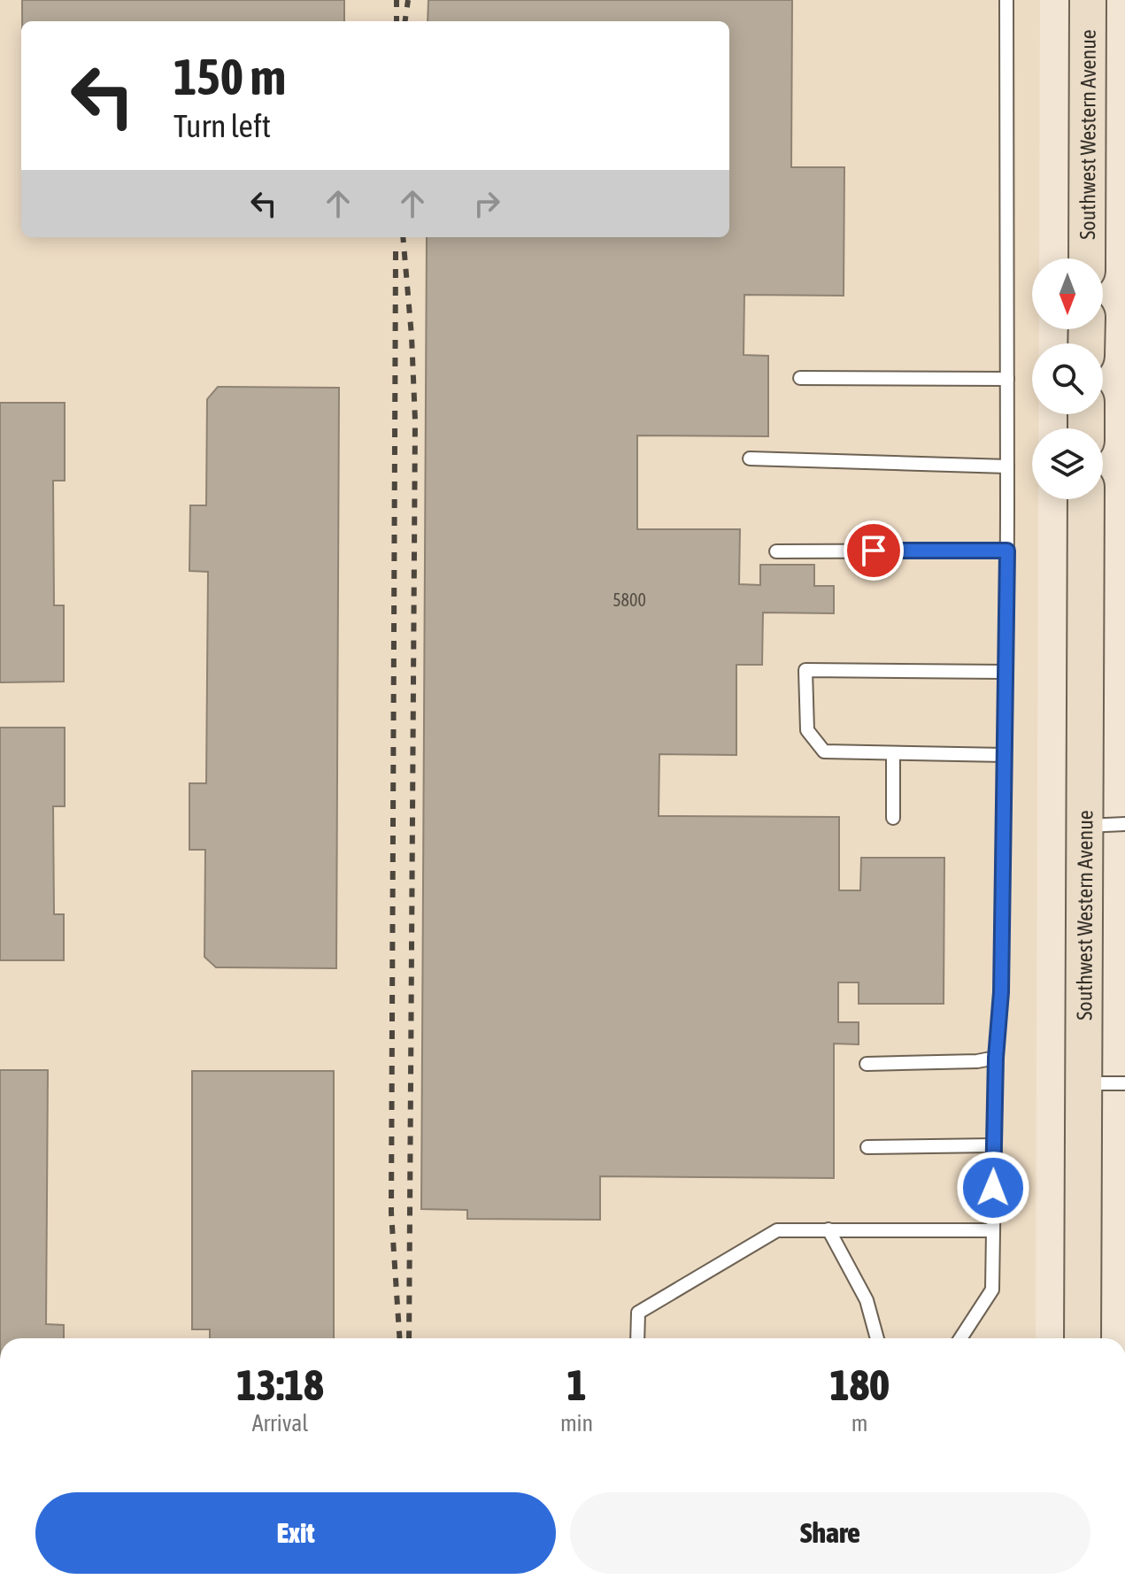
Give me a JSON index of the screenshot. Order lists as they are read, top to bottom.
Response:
{
  "streets": {
    "main road": ["Southwest Western Avenue"]
  },
  "house_numbers": ["5800"],
  "north": "bottom",
  "page": {
    "turn": ["150 m", "Turn left"],
    "eta": [
      "13:18",
      "Arrival",
      "1",
      "min",
      "180",
      "m"
    ],
    "buttons": ["Exit", "Share"]
  }
}
